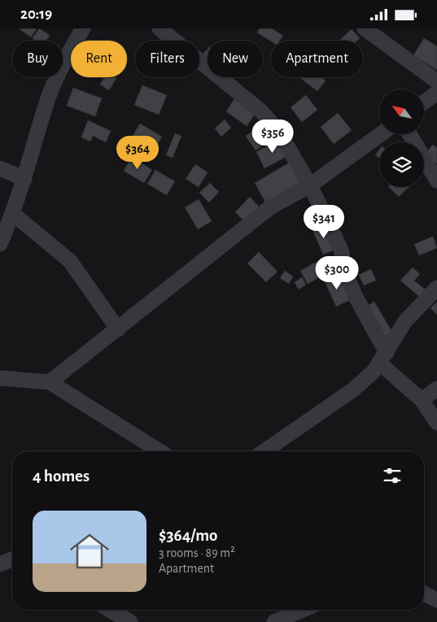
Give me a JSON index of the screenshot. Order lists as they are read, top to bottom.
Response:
{
  "north": "top left",
  "page": {
    "status": "20:19",
    "chip": [
      "Buy",
      "Rent",
      "Filters",
      "New",
      "Apartment"
    ],
    "price": [
      "$356",
      "$364",
      "$341",
      "$300"
    ],
    "heading": "4 homes",
    "list": [
      {
        "name": "$364/mo",
        "note": "3 rooms · 89 m² · Apartment"
      }
    ]
  }
}
